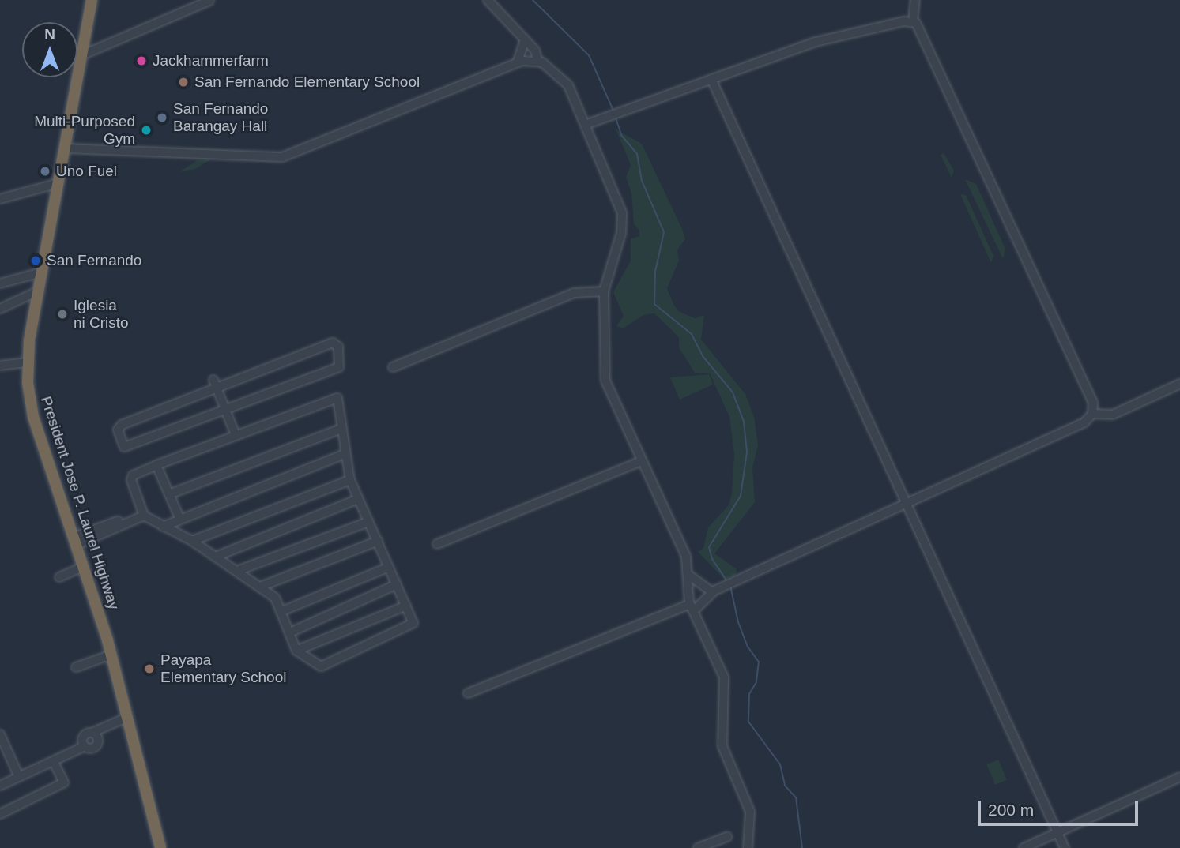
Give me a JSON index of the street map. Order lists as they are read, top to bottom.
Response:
{
  "streets": {
    "highway": ["President Jose P. Laurel Highway"]
  },
  "places": [
    "Jackhammerfarm",
    "San Fernando Elementary School",
    "San Fernando Barangay Hall",
    "Multi-Purposed Gym",
    "Uno Fuel",
    "San Fernando",
    "Iglesia ni Cristo",
    "Payapa Elementary School"
  ],
  "scale_bar": "200 m",
  "north": "top"
}
